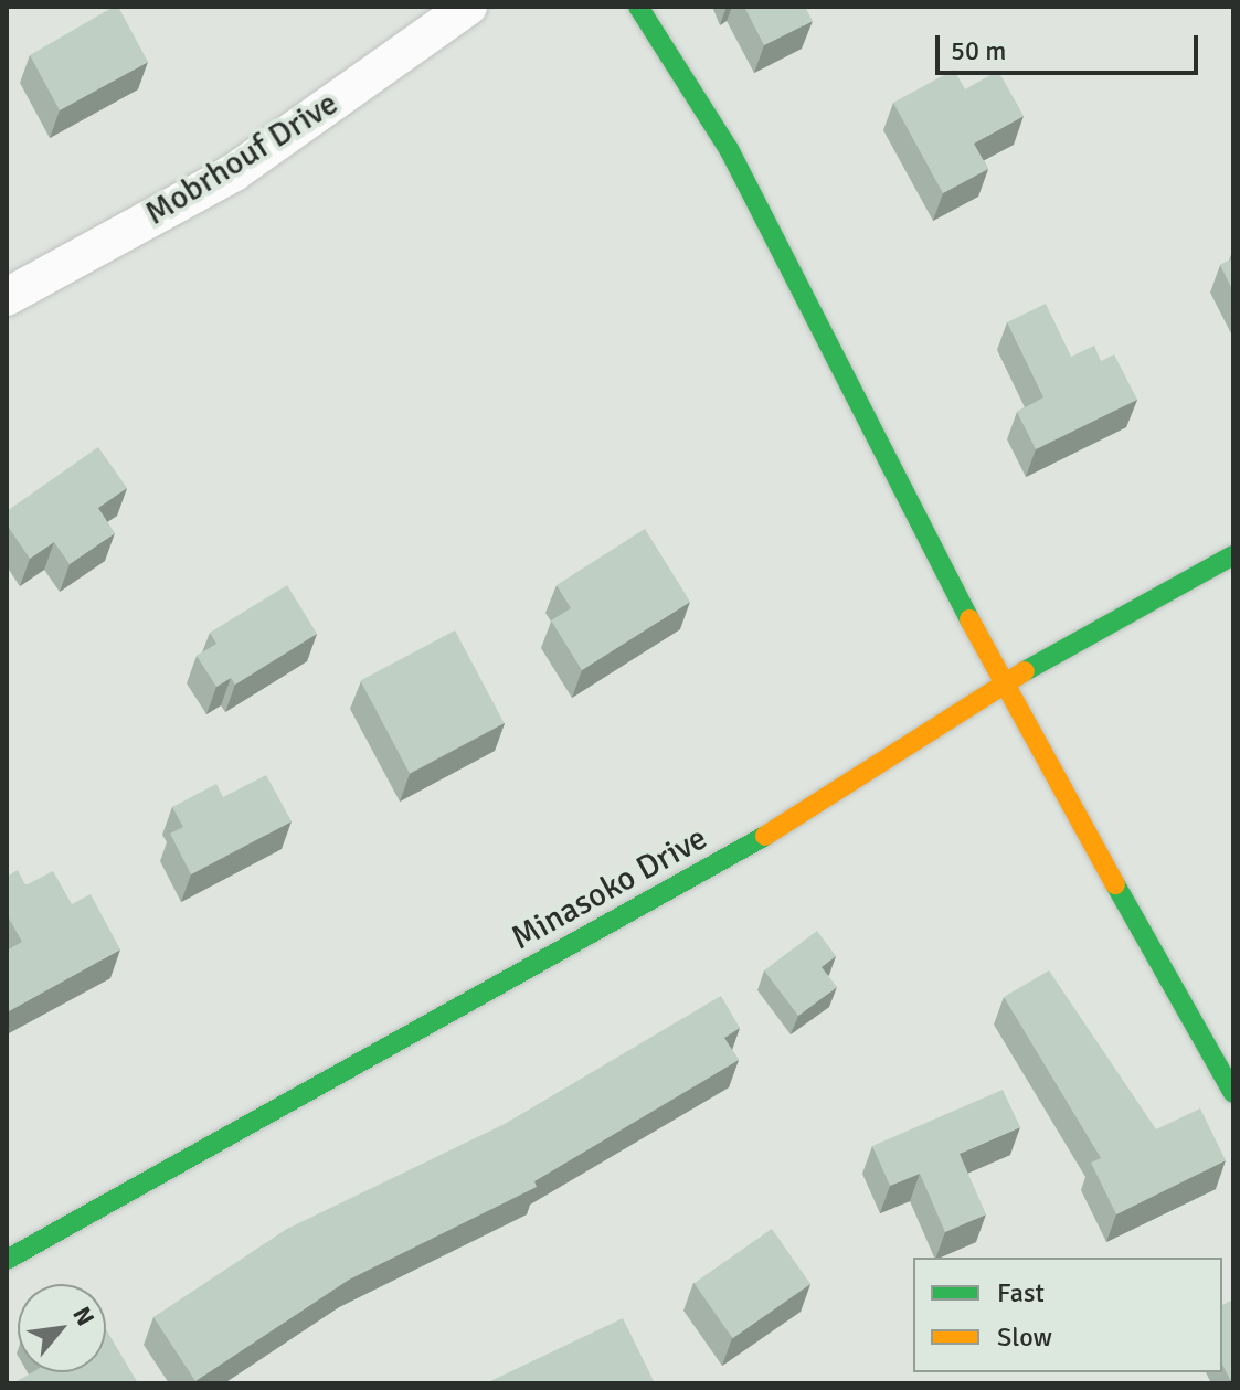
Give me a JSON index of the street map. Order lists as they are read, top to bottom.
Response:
{
  "streets": {
    "street": ["Mobrhouf Drive", "Minasoko Drive"]
  },
  "legend": ["Fast", "Slow"],
  "scale_bar": "50 m",
  "north": "top right"
}
